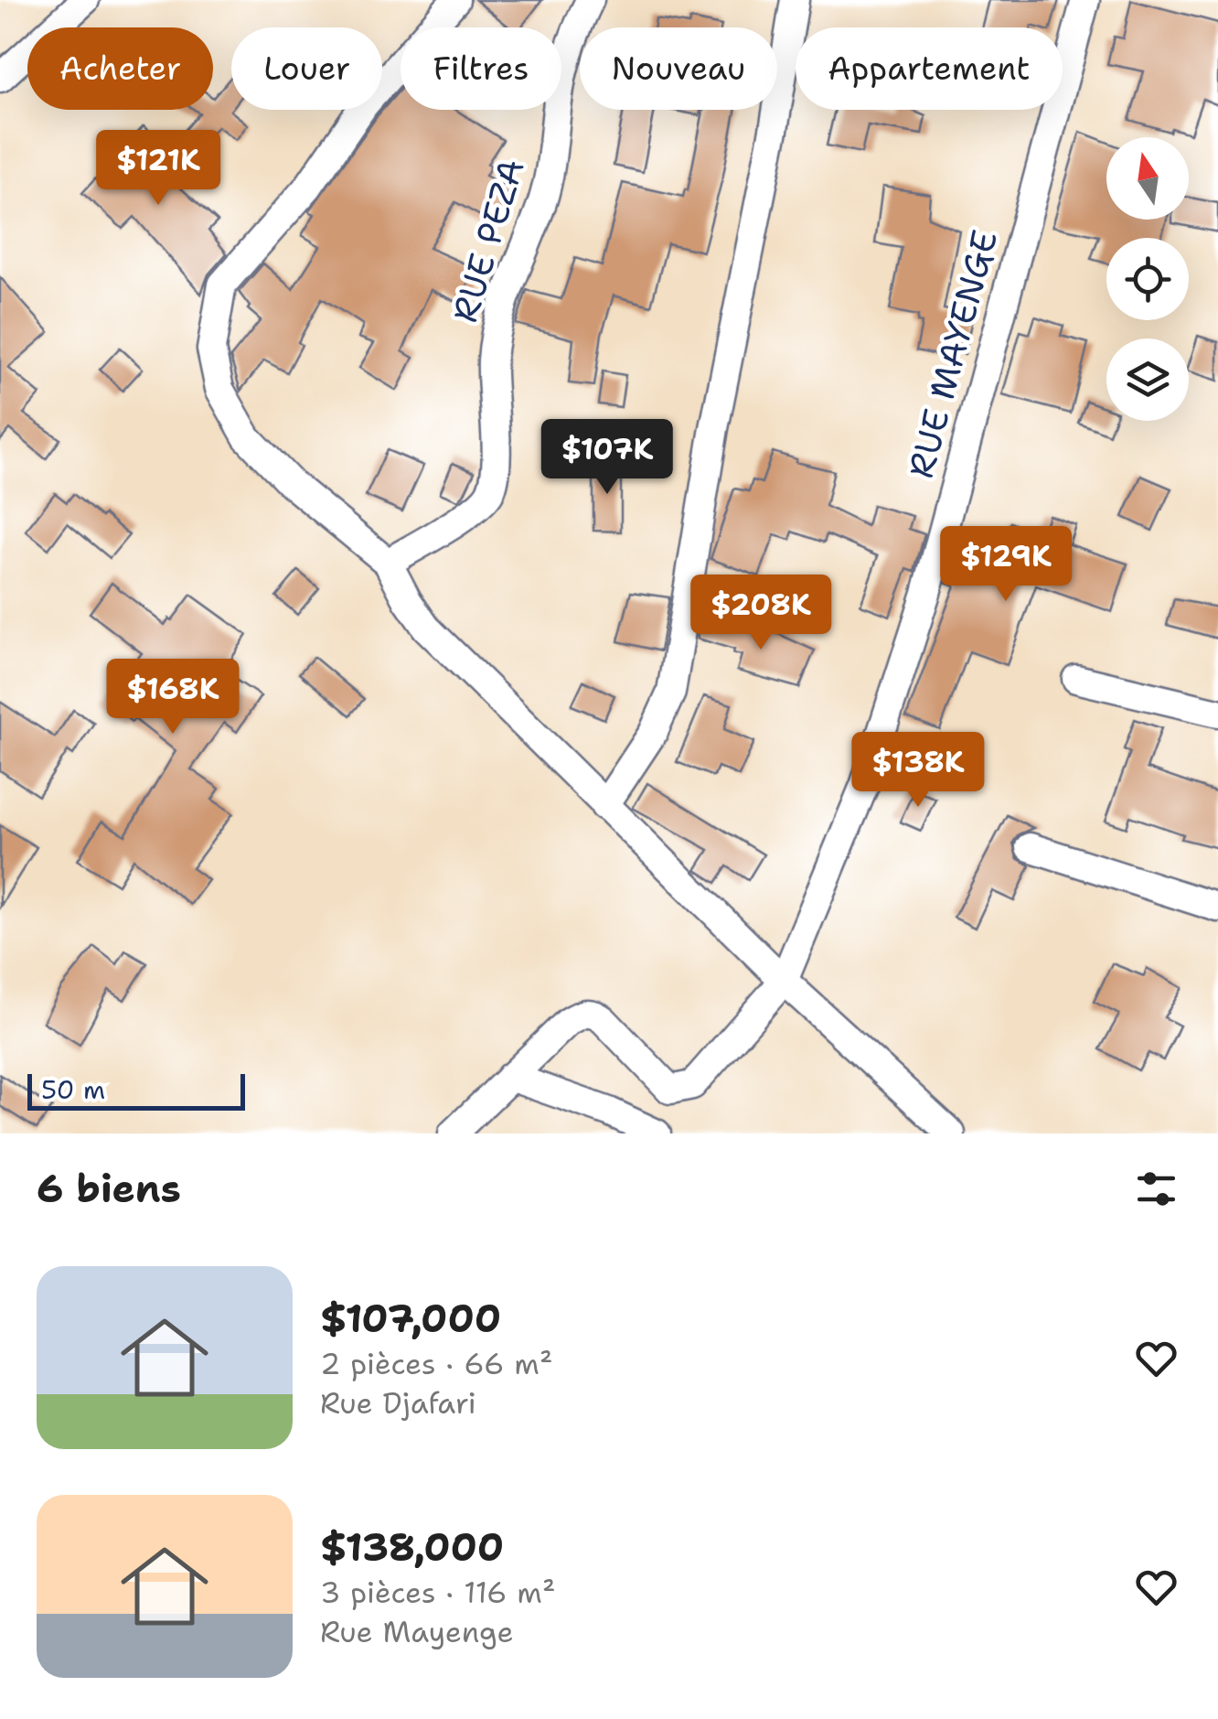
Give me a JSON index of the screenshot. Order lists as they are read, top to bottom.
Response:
{
  "streets": {
    "street": ["RUE PEZA", "RUE MAYENGE"]
  },
  "scale_bar": "50 m",
  "north": "top",
  "page": {
    "chip": [
      "Acheter",
      "Louer",
      "Filtres",
      "Nouveau",
      "Appartement"
    ],
    "price": [
      "$121K",
      "$107K",
      "$129K",
      "$208K",
      "$168K",
      "$138K"
    ],
    "scale": "50 m",
    "heading": "6 biens",
    "list": [
      {
        "name": "$107,000",
        "note": "2 pièces · 66 m² · Rue Djafari"
      },
      {
        "name": "$138,000",
        "note": "3 pièces · 116 m² · Rue Mayenge"
      }
    ]
  }
}
